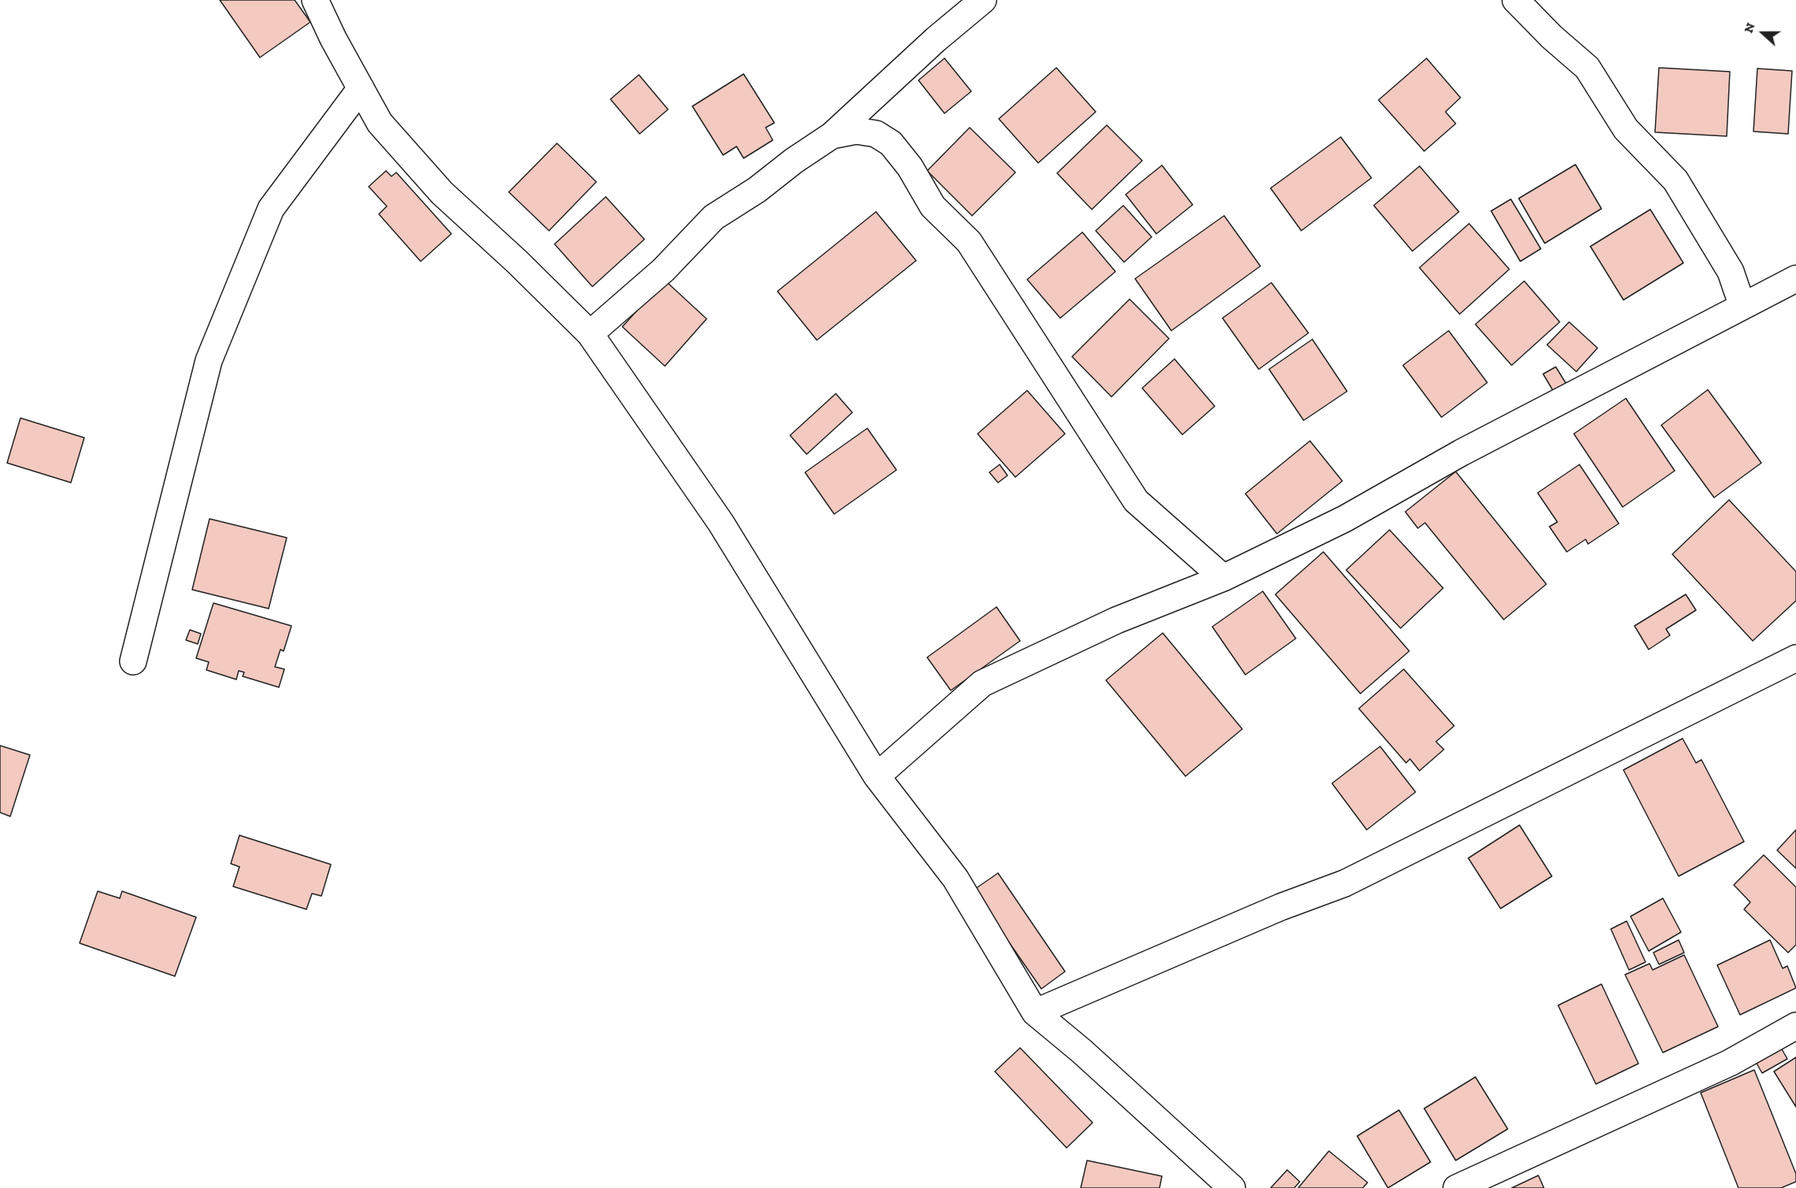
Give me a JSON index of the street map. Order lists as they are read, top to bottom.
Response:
{
  "north": "left"
}
